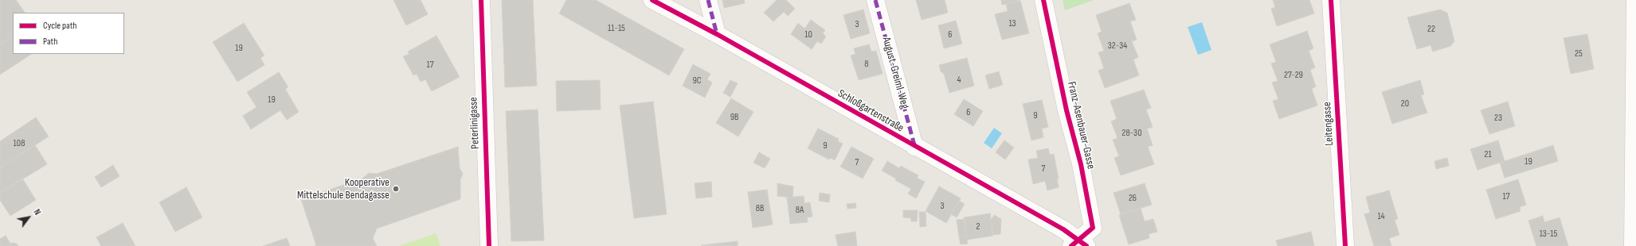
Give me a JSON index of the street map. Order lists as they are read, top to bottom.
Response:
{
  "streets": {
    "street": [
      "August-Greiml-Weg",
      "Schloßgartenstraße",
      "Peterlinigasse",
      "Leitengasse",
      "Franz-Asenbauer-Gasse"
    ]
  },
  "crossings": [
    ["August-Greiml-Weg", "Schloßgartenstraße"],
    ["Schloßgartenstraße", "Franz-Asenbauer-Gasse"]
  ],
  "places": ["Kooperative Mittelschule Bendagasse"],
  "house_numbers": [
    "13",
    "3",
    "11-15",
    "22",
    "10",
    "6",
    "32-34",
    "19",
    "25",
    "8",
    "17",
    "27-29",
    "4",
    "9C",
    "19",
    "20",
    "6",
    "9",
    "9B",
    "23",
    "28-30",
    "108",
    "9",
    "21",
    "19",
    "7",
    "7",
    "17",
    "26",
    "3",
    "8B",
    "8A",
    "14",
    "2",
    "13-15"
  ],
  "legend": ["Cycle path", "Path"],
  "north": "top right"
}
